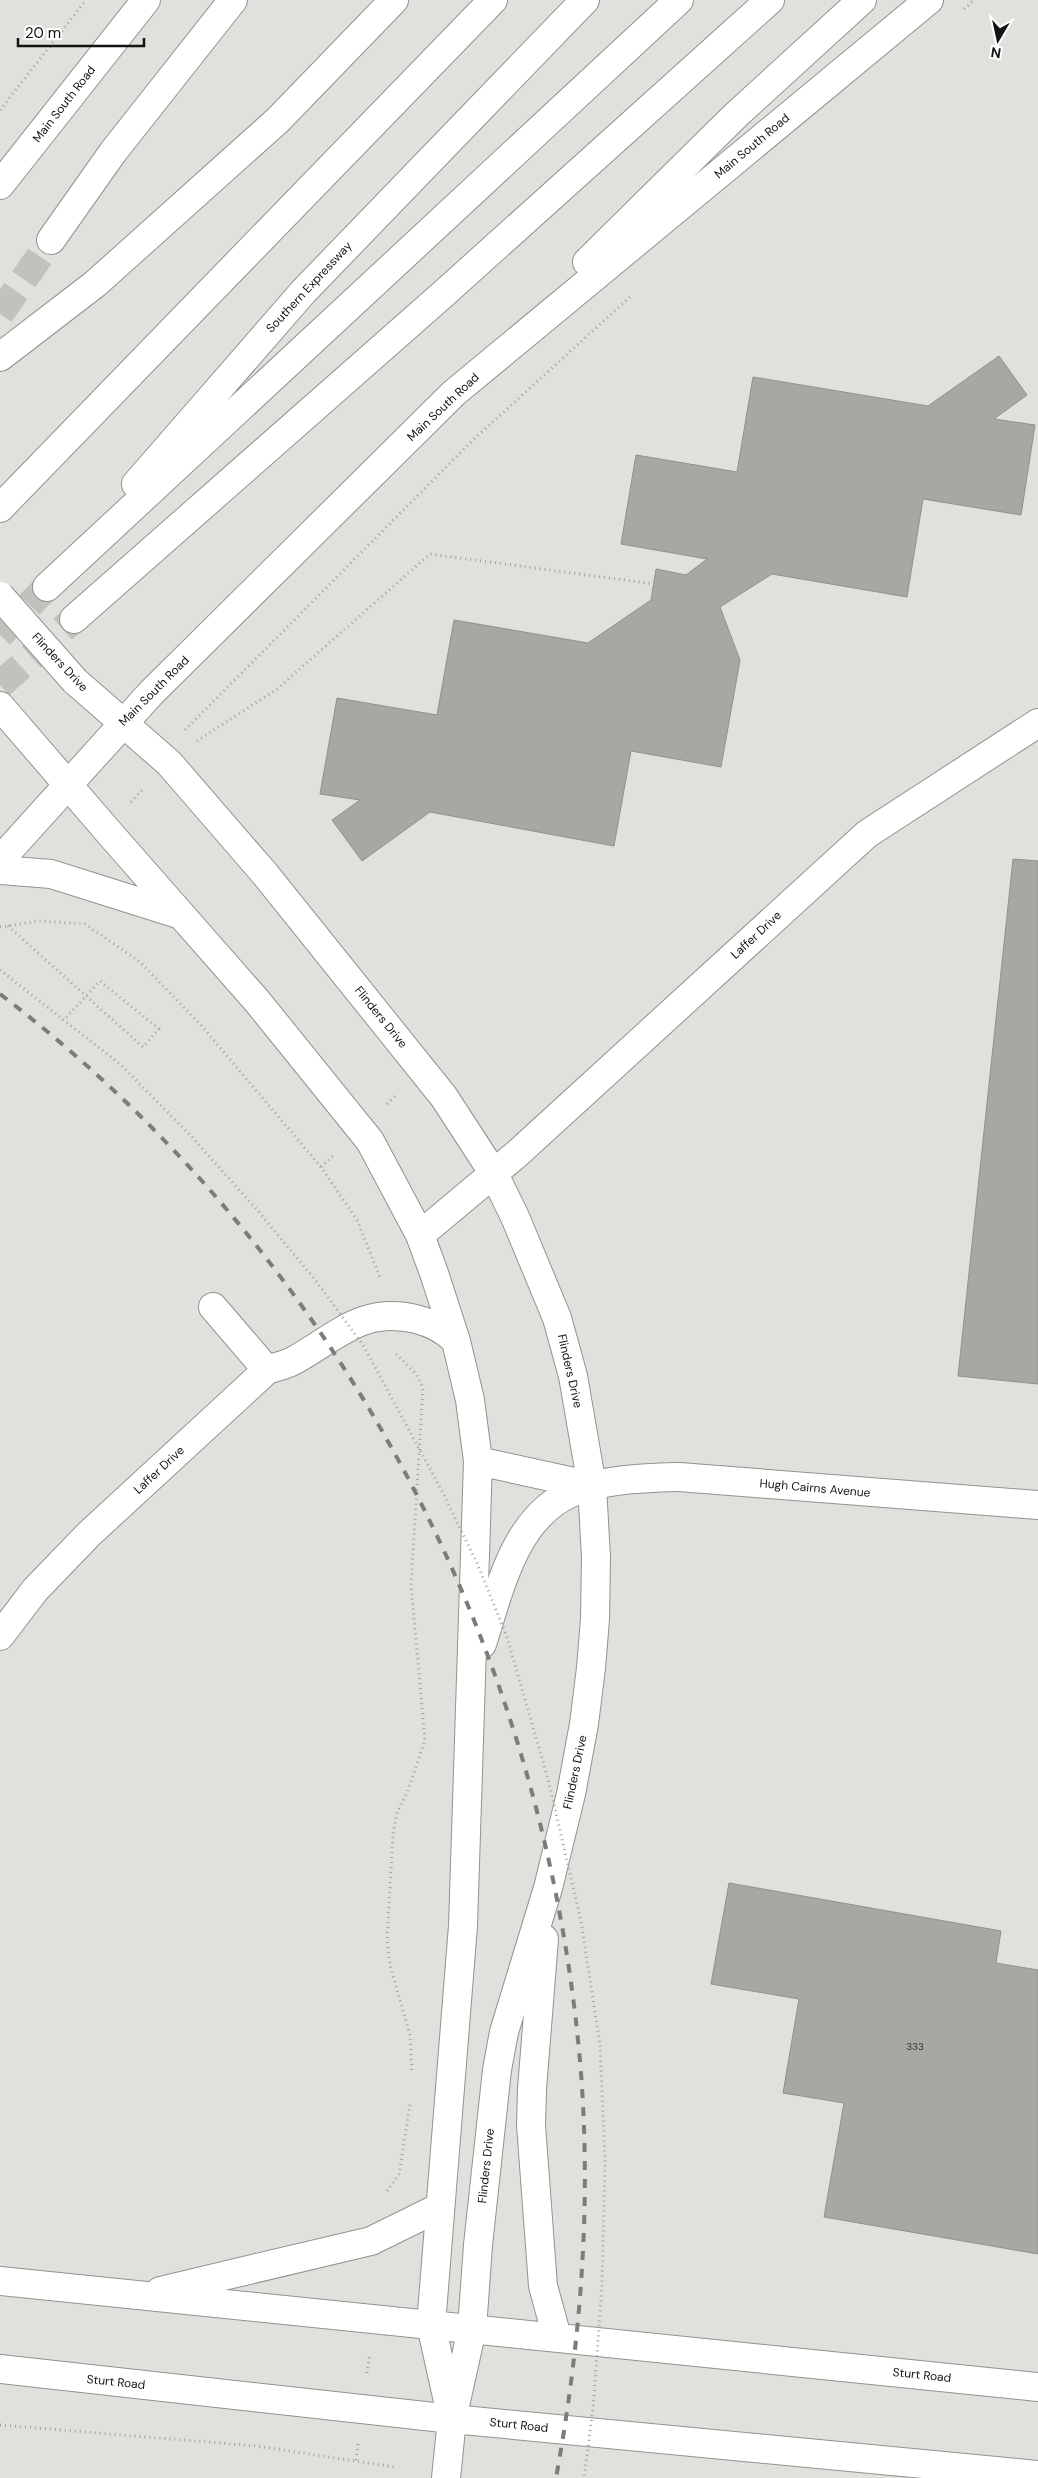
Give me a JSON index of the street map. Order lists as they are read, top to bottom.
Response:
{
  "streets": {
    "main road": [
      "Main South Road",
      "Southern Expressway",
      "Flinders Drive",
      "Laffer Drive",
      "Hugh Cairns Avenue",
      "Sturt Road"
    ]
  },
  "crossings": [
    ["Main South Road", "Flinders Drive"],
    ["Flinders Drive", "Laffer Drive"],
    ["Flinders Drive", "Hugh Cairns Avenue"],
    ["Flinders Drive", "Sturt Road"]
  ],
  "house_numbers": ["333"],
  "scale_bar": "20 m",
  "north": "bottom"
}
